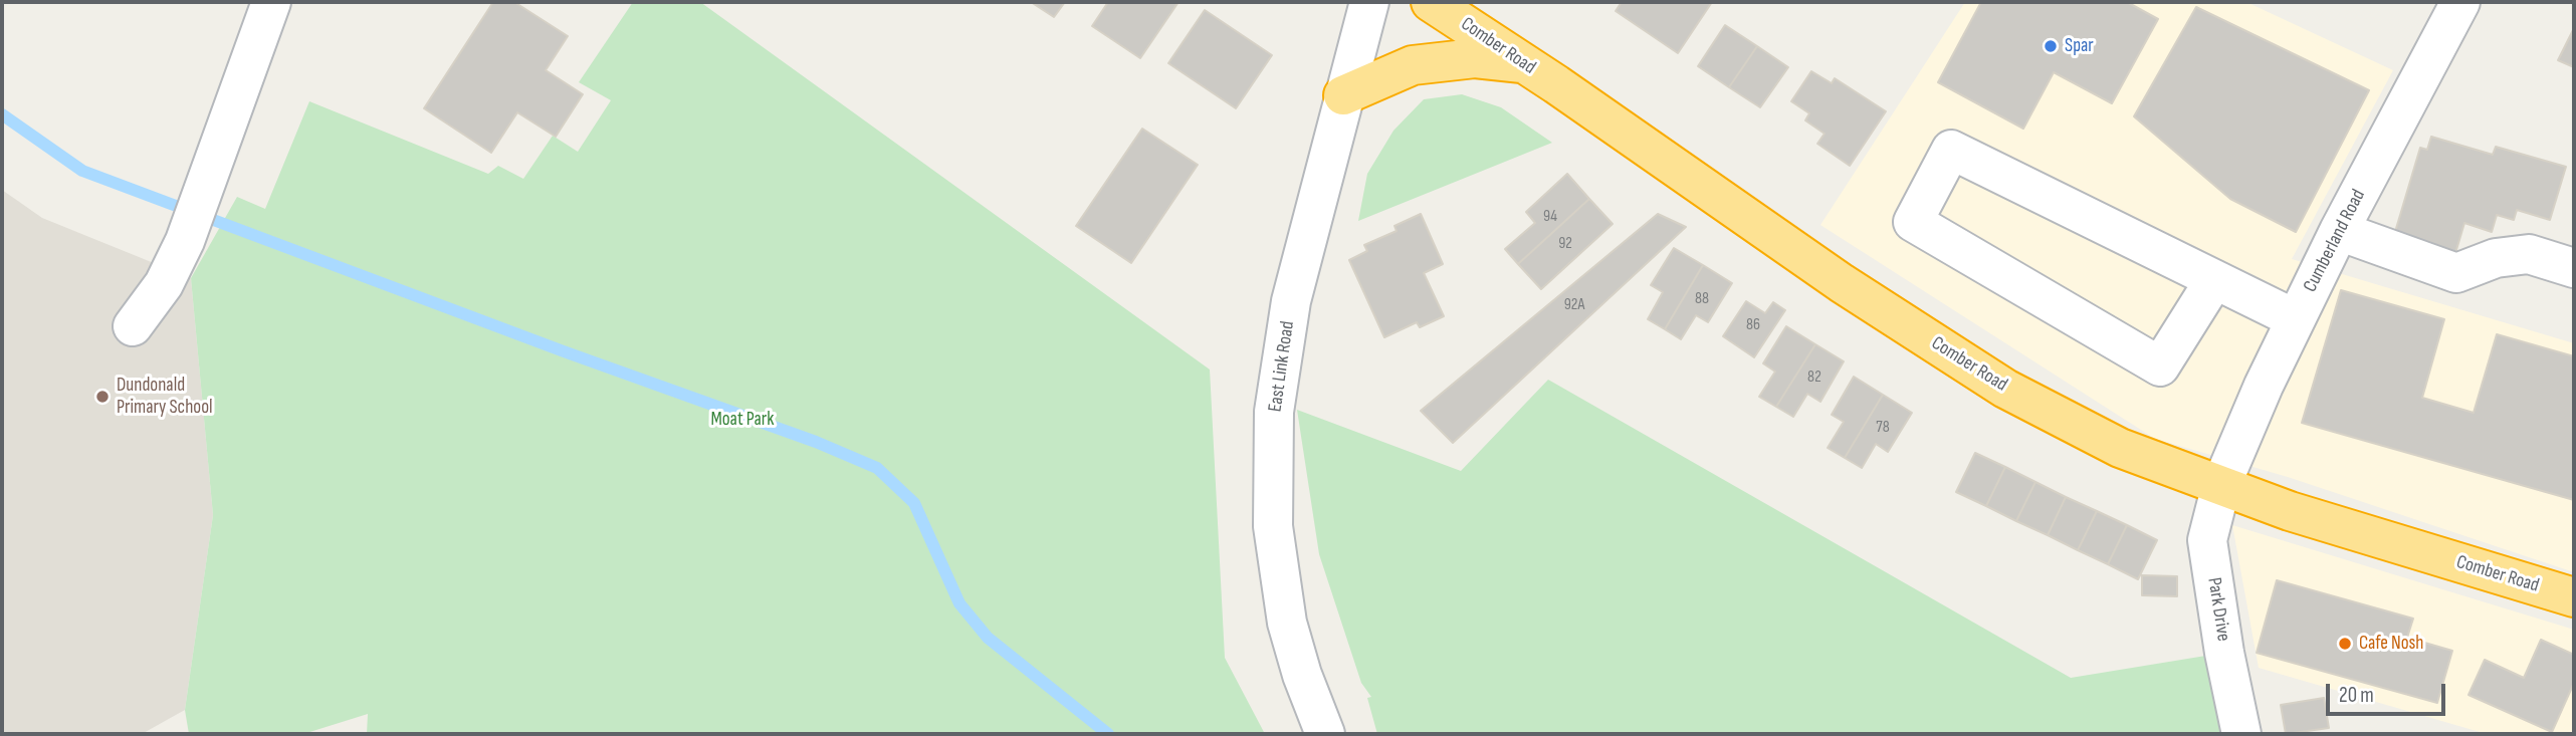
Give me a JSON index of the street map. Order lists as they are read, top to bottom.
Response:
{
  "streets": {
    "highway": ["Comber Road"],
    "street": ["Cumberland Road", "East Link Road", "Park Drive"]
  },
  "crossings": [
    ["Comber Road", "Cumberland Road"],
    ["Comber Road", "Park Drive"],
    ["Cumberland Road", "Park Drive"]
  ],
  "parks": ["Moat Park"],
  "places": ["Spar", "Dundonald Primary School", "Cafe Nosh"],
  "house_numbers": [
    "94",
    "92",
    "88",
    "92A",
    "86",
    "82",
    "78"
  ],
  "scale_bar": "20 m"
}
